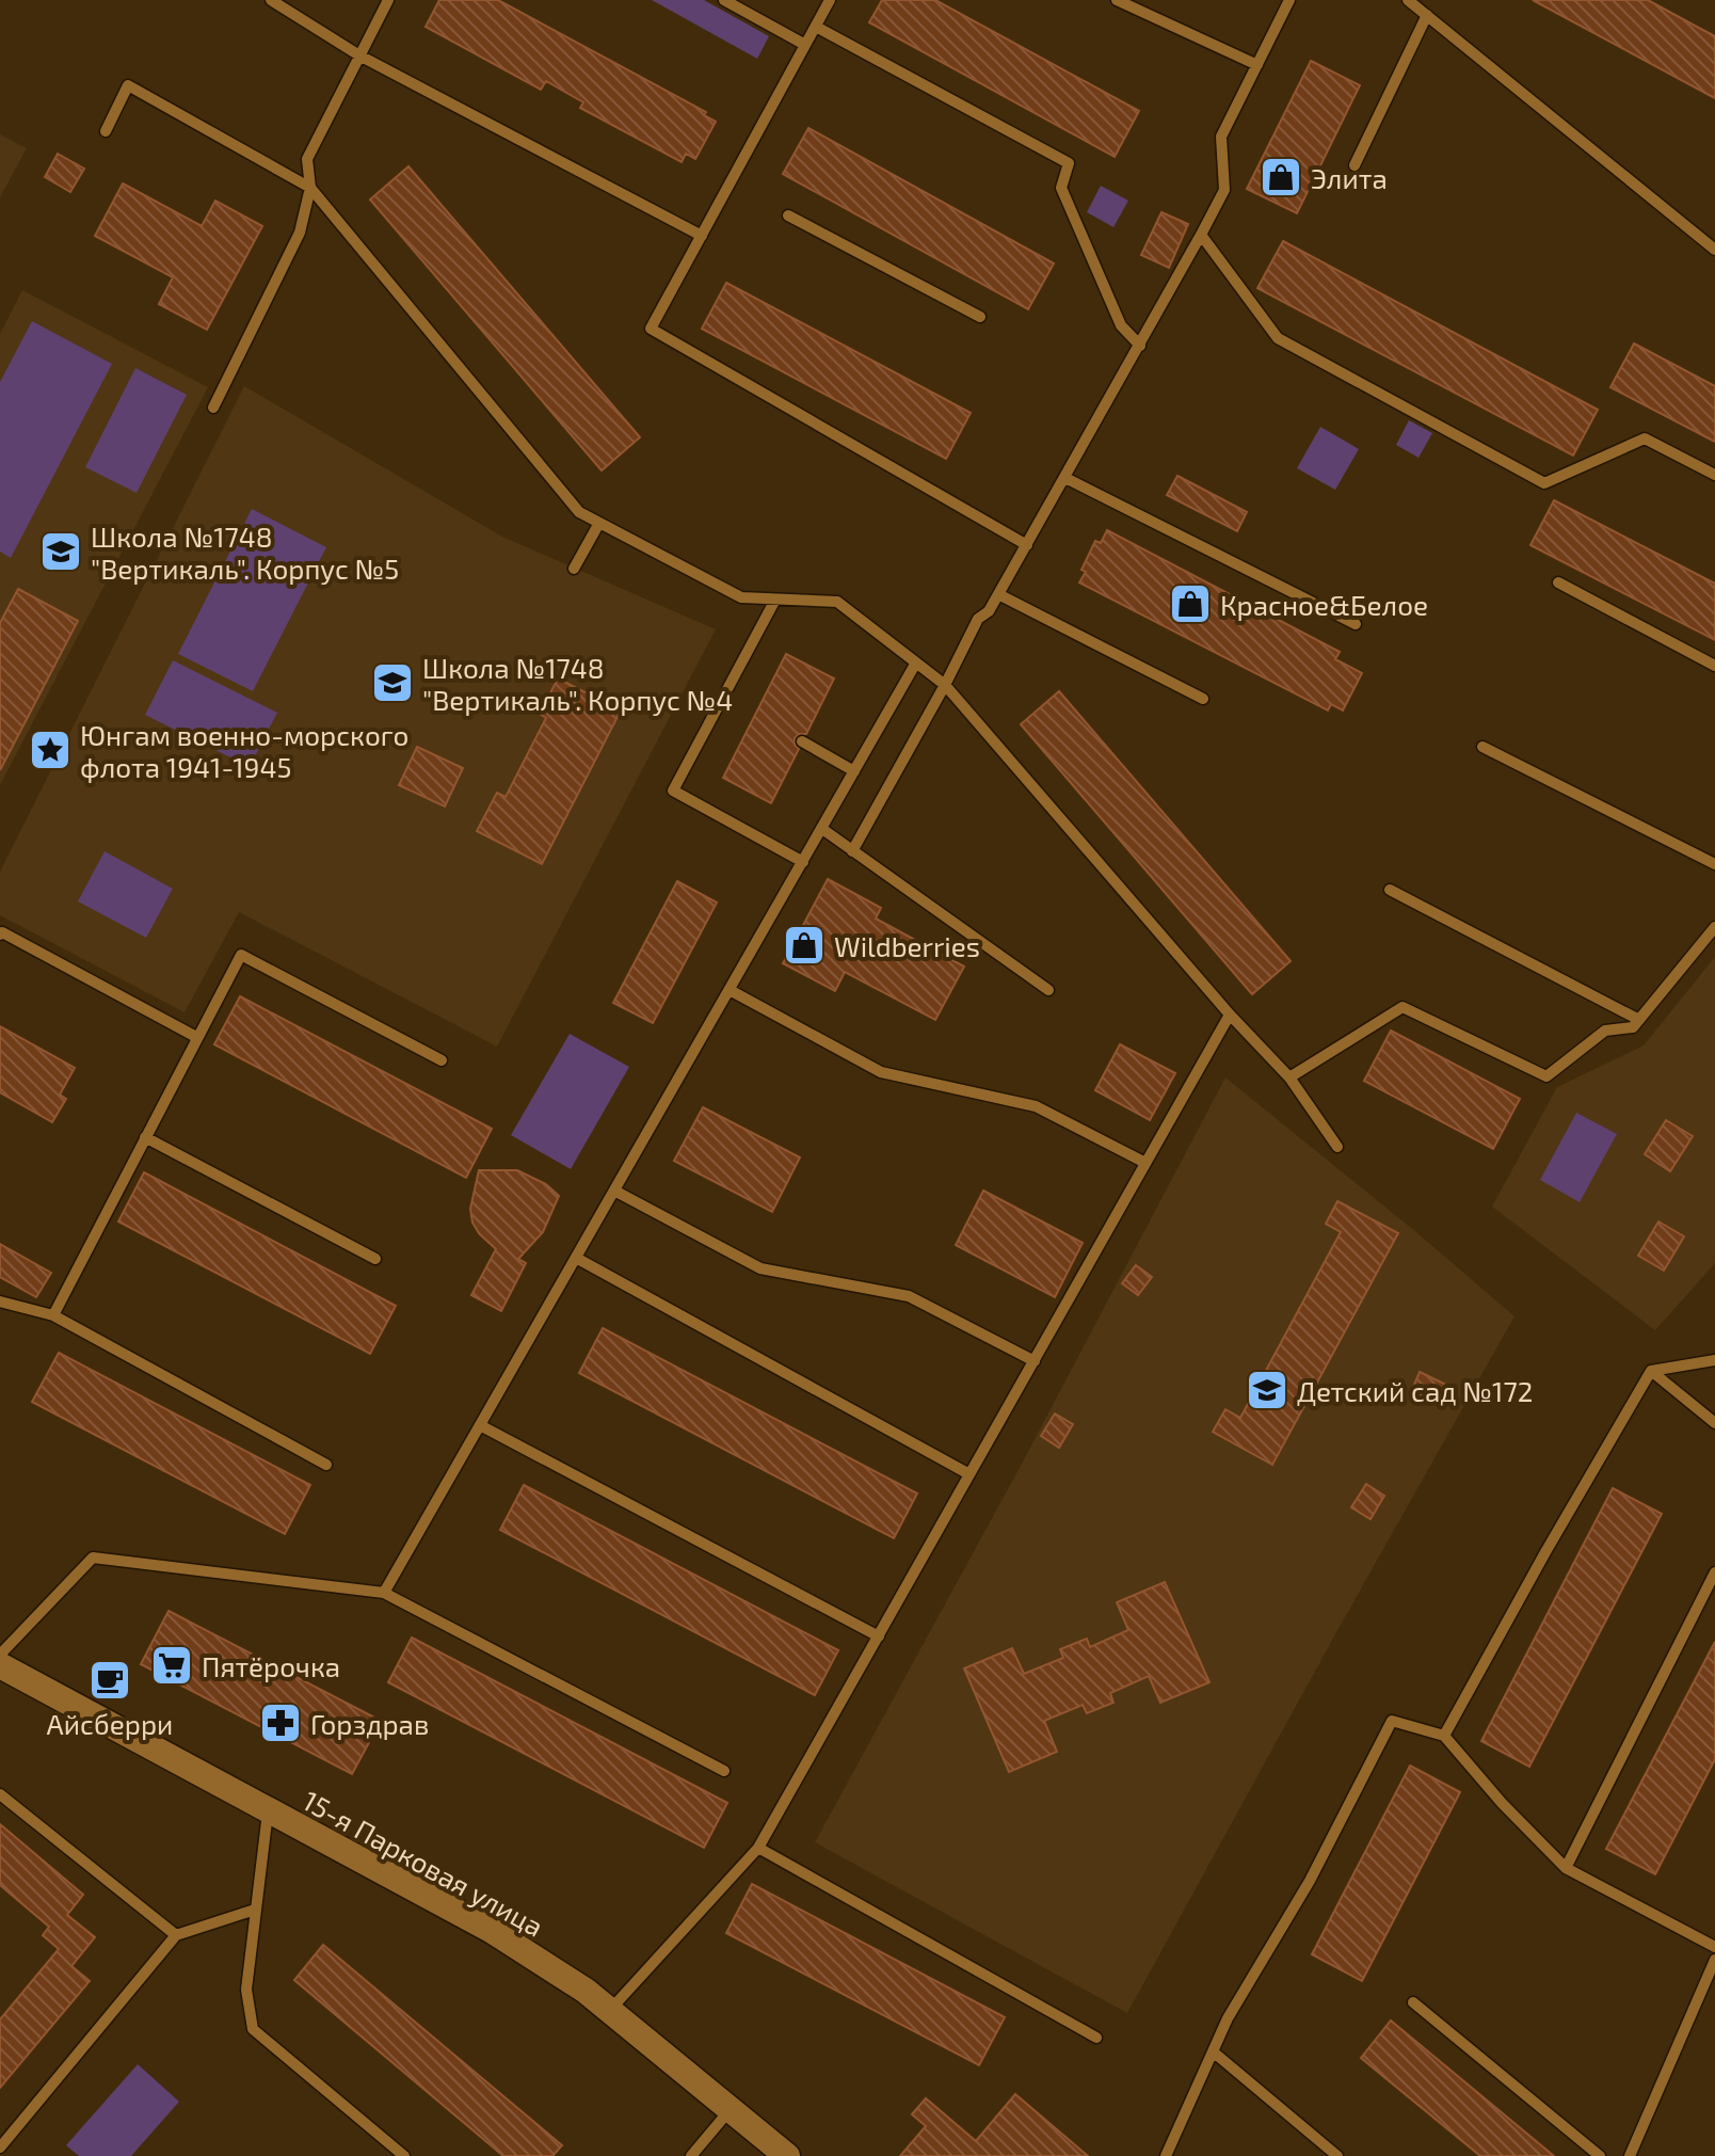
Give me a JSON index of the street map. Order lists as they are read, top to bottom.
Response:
{
  "streets": {
    "street": ["15-я Парковая улица"]
  },
  "places": {
    "shop": ["Элита", "Красное&Белое", "Wildberries"],
    "school or university": ["Школа №1748 \"Вертикаль\". Корпус №5", "Школа №1748 \"Вертикаль\". Корпус №4", "Детский сад №172"],
    "place": ["Юнгам военно-морского флота 1941-1945"],
    "supermarket": ["Пятёрочка"],
    "cafe": ["Айсберри"],
    "pharmacy": ["Горздрав"]
  }
}
